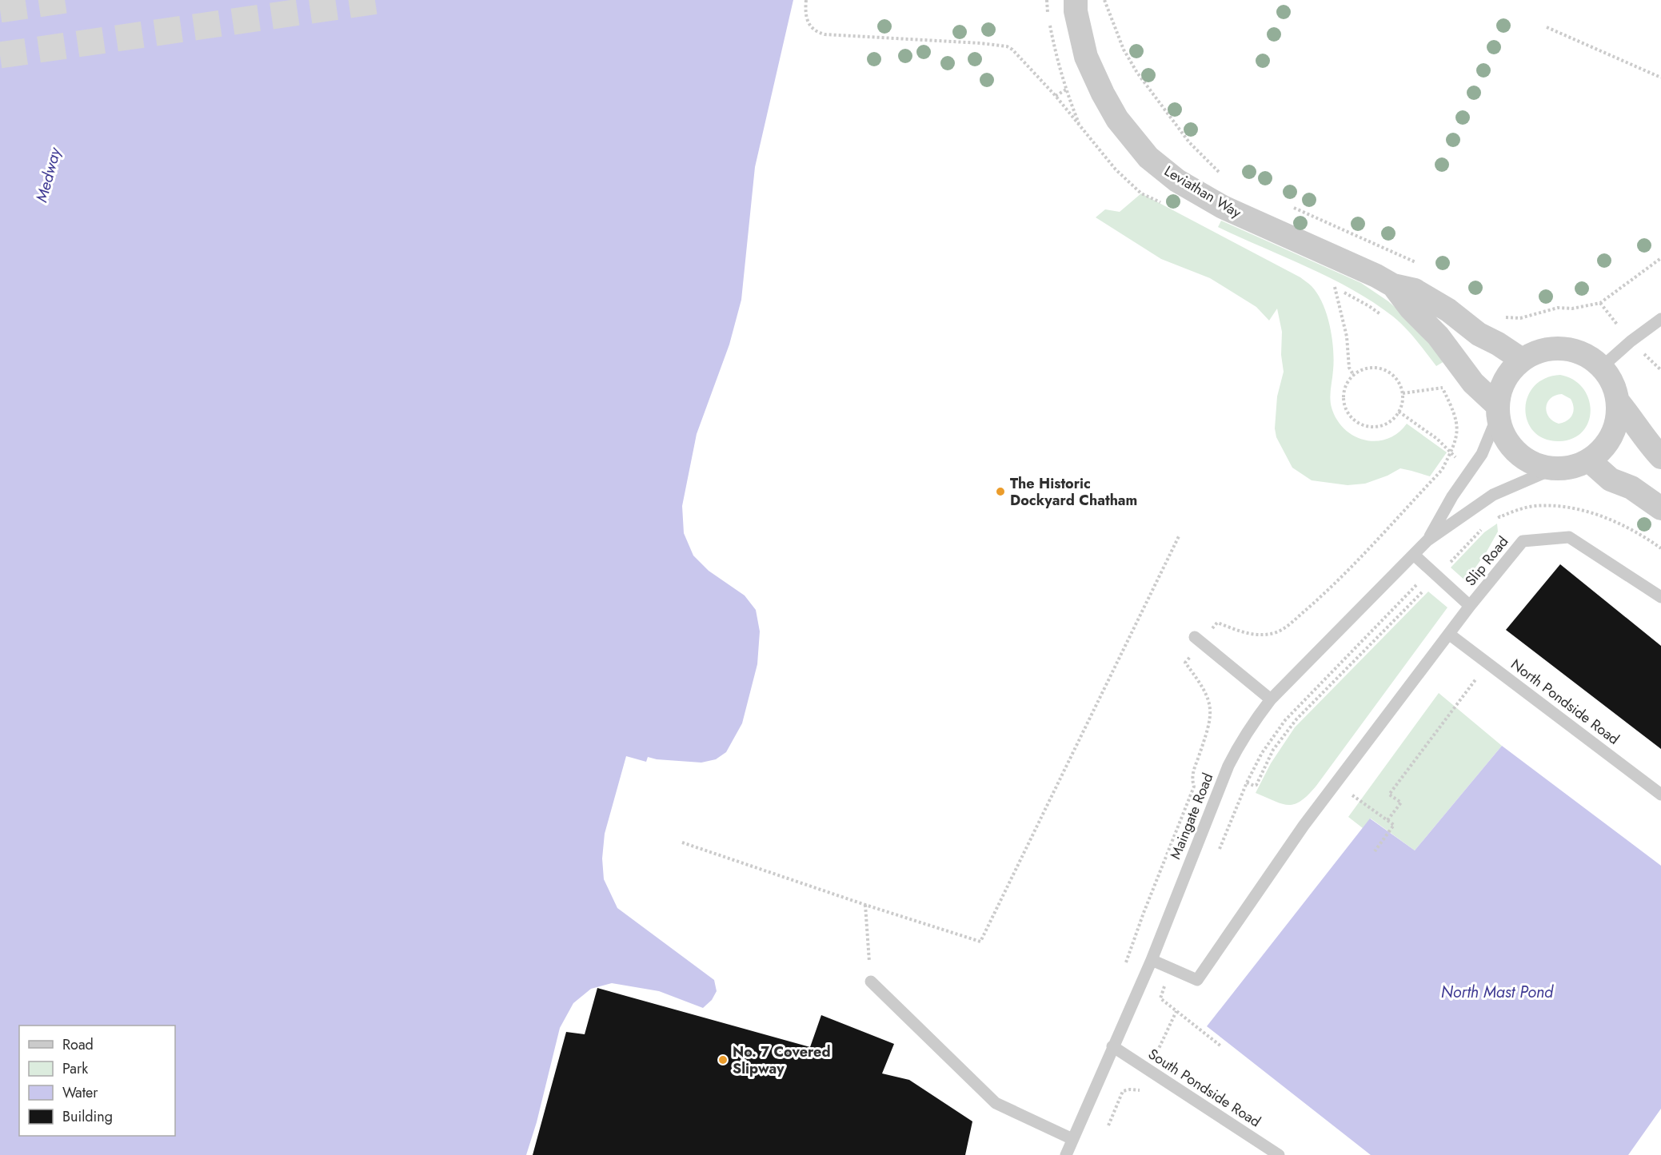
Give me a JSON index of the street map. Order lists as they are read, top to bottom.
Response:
{
  "streets": {
    "street": ["Leviathan Way"],
    "lane": [
      "Slip Road",
      "North Pondside Road",
      "Maingate Road",
      "South Pondside Road"
    ]
  },
  "crossings": [
    ["Slip Road", "North Pondside Road"],
    ["Maingate Road", "South Pondside Road"]
  ],
  "water": ["Medway", "North Mast Pond"],
  "places": ["The Historic Dockyard Chatham", "No. 7 Covered Slipway"],
  "legend": [
    "Road",
    "Park",
    "Water",
    "Building"
  ]
}
